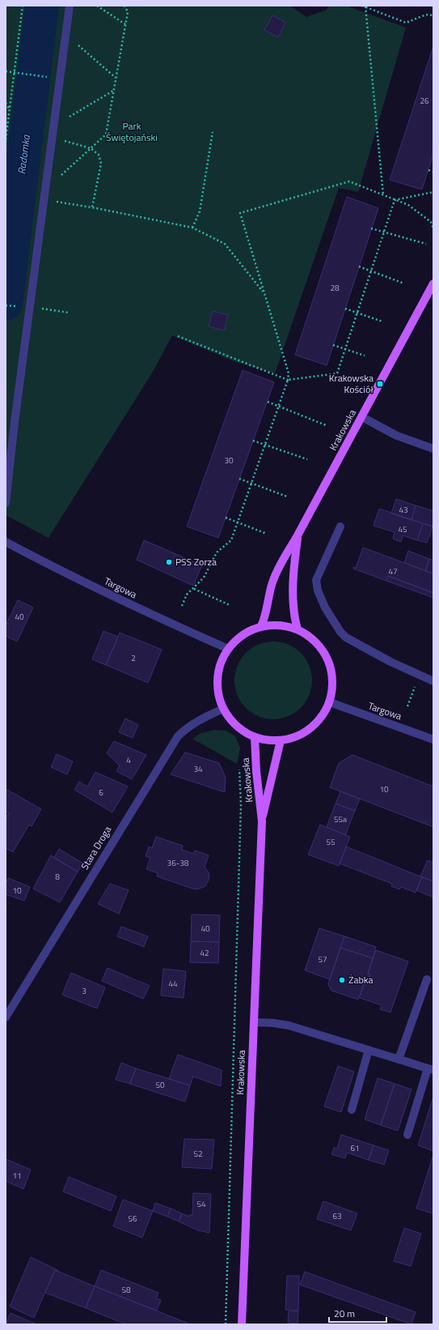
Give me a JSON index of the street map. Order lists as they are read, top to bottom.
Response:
{
  "streets": {
    "main road": ["Krakowska"],
    "street": ["Targowa", "Stara Droga"]
  },
  "water": ["Radomka"],
  "parks": ["Park Świętojański"],
  "places": {
    "transit": ["Krakowska Kościół"],
    "other": ["PSS Zorza", "Żabka"]
  },
  "house_numbers": [
    "26",
    "28",
    "30",
    "43",
    "45",
    "47",
    "40",
    "2",
    "4",
    "34",
    "10",
    "6",
    "55a",
    "55",
    "36-38",
    "8",
    "10",
    "40",
    "42",
    "57",
    "44",
    "3",
    "50",
    "61",
    "52",
    "11",
    "54",
    "63",
    "56",
    "58"
  ],
  "scale_bar": "20 m"
}
